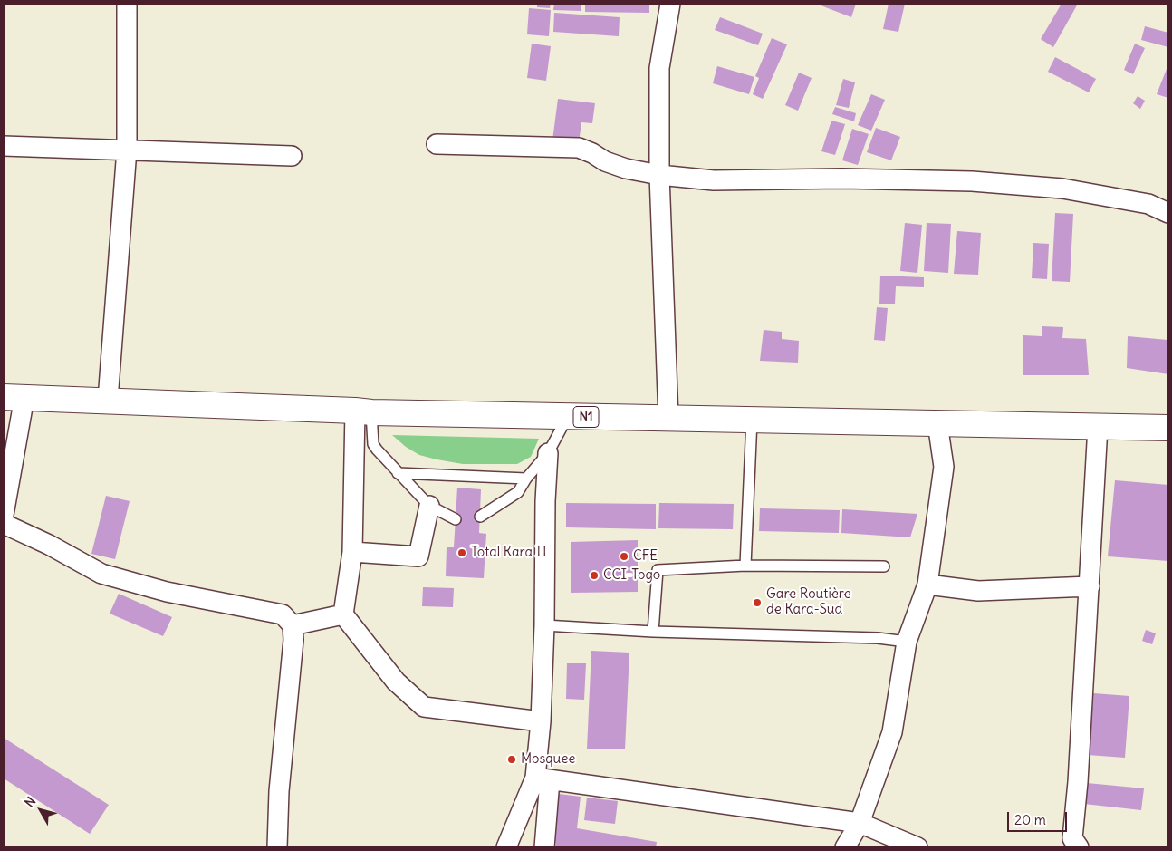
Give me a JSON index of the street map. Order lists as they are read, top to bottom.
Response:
{
  "streets": {
    "highway": ["N1"]
  },
  "places": [
    "Total Kara II",
    "CFE",
    "CCI-Togo",
    "Gare Routière de Kara-Sud",
    "Mosquee"
  ],
  "scale_bar": "20 m",
  "north": "top left"
}
